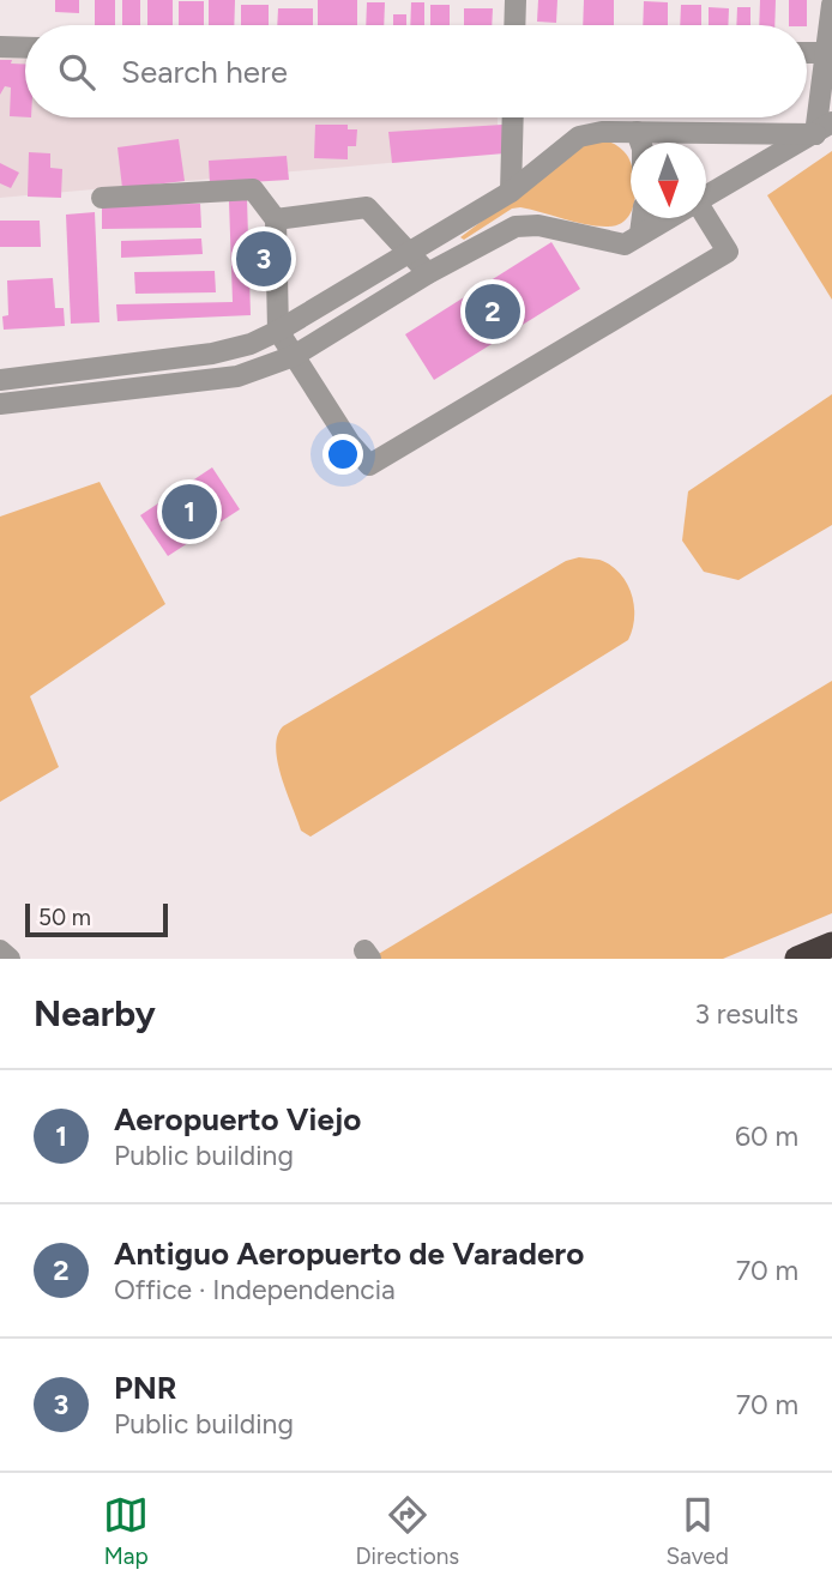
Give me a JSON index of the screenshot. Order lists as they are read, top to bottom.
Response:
{
  "scale_bar": "50 m",
  "north": "bottom",
  "page": {
    "search": "Search here",
    "pins": ["3", "2", "1"],
    "scale": "50 m",
    "heading": ["Nearby", "3 results"],
    "list": [
      {
        "mark": "1",
        "name": "Aeropuerto Viejo",
        "note": "Public building",
        "value": "60 m"
      },
      {
        "mark": "2",
        "name": "Antiguo Aeropuerto de Varadero",
        "note": "Office · Independencia",
        "value": "70 m"
      },
      {
        "mark": "3",
        "name": "PNR",
        "note": "Public building",
        "value": "70 m"
      }
    ],
    "nav": ["Map", "Directions", "Saved"]
  }
}
